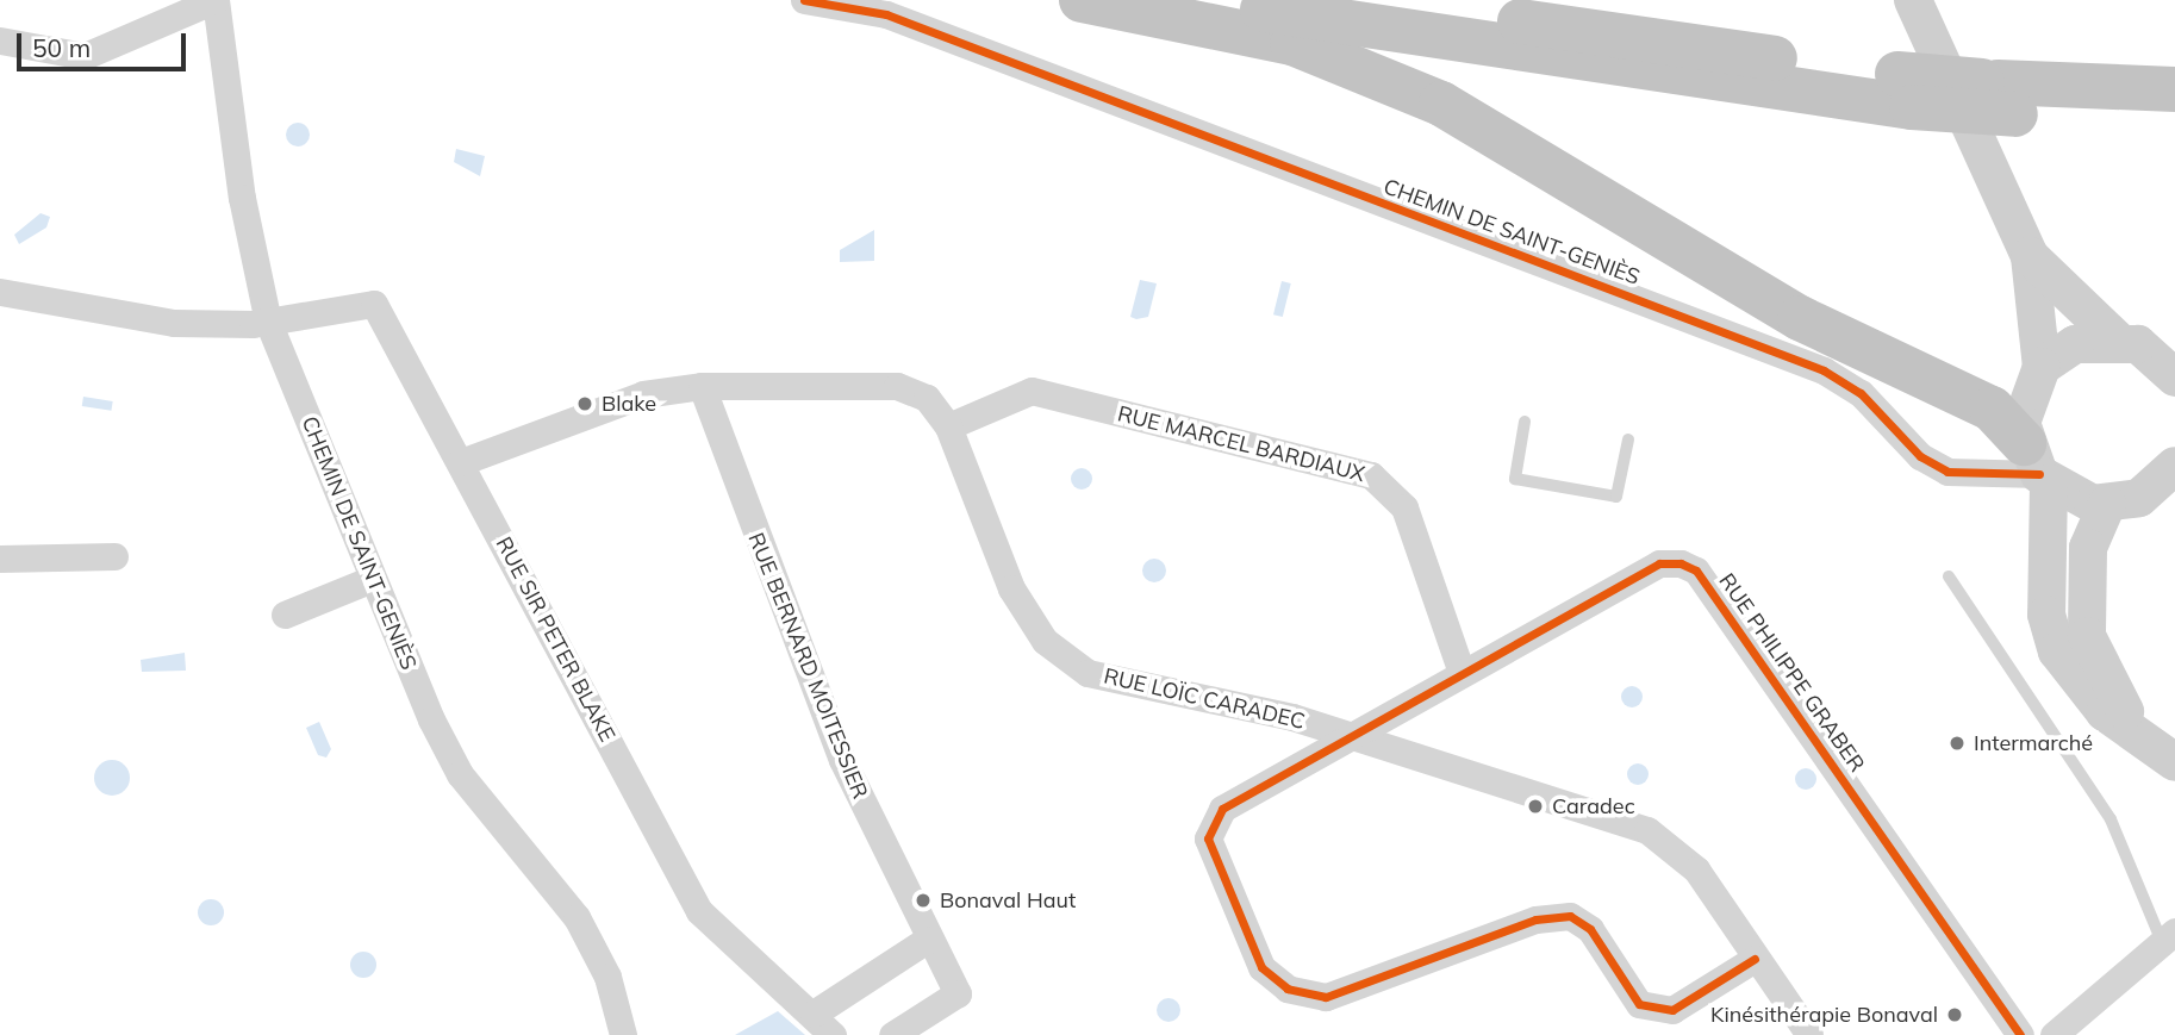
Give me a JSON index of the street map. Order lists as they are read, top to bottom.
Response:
{
  "streets": {
    "street": [
      "CHEMIN DE SAINT-GENIÈS",
      "RUE MARCEL BARDIAUX",
      "RUE SIR PETER BLAKE",
      "RUE BERNARD MOITESSIER",
      "RUE PHILIPPE GRABER",
      "RUE LOÏC CARADEC"
    ]
  },
  "crossings": [
    ["CHEMIN DE SAINT-GENIÈS", "RUE SIR PETER BLAKE"],
    ["RUE MARCEL BARDIAUX", "RUE PHILIPPE GRABER"],
    ["RUE MARCEL BARDIAUX", "RUE LOÏC CARADEC"],
    ["RUE SIR PETER BLAKE", "RUE LOÏC CARADEC"],
    ["RUE BERNARD MOITESSIER", "RUE LOÏC CARADEC"],
    ["RUE PHILIPPE GRABER", "RUE LOÏC CARADEC"]
  ],
  "places": [
    "Blake",
    "Intermarché",
    "Caradec",
    "Bonaval Haut",
    "Kinésithérapie Bonaval"
  ],
  "scale_bar": "50 m"
}
